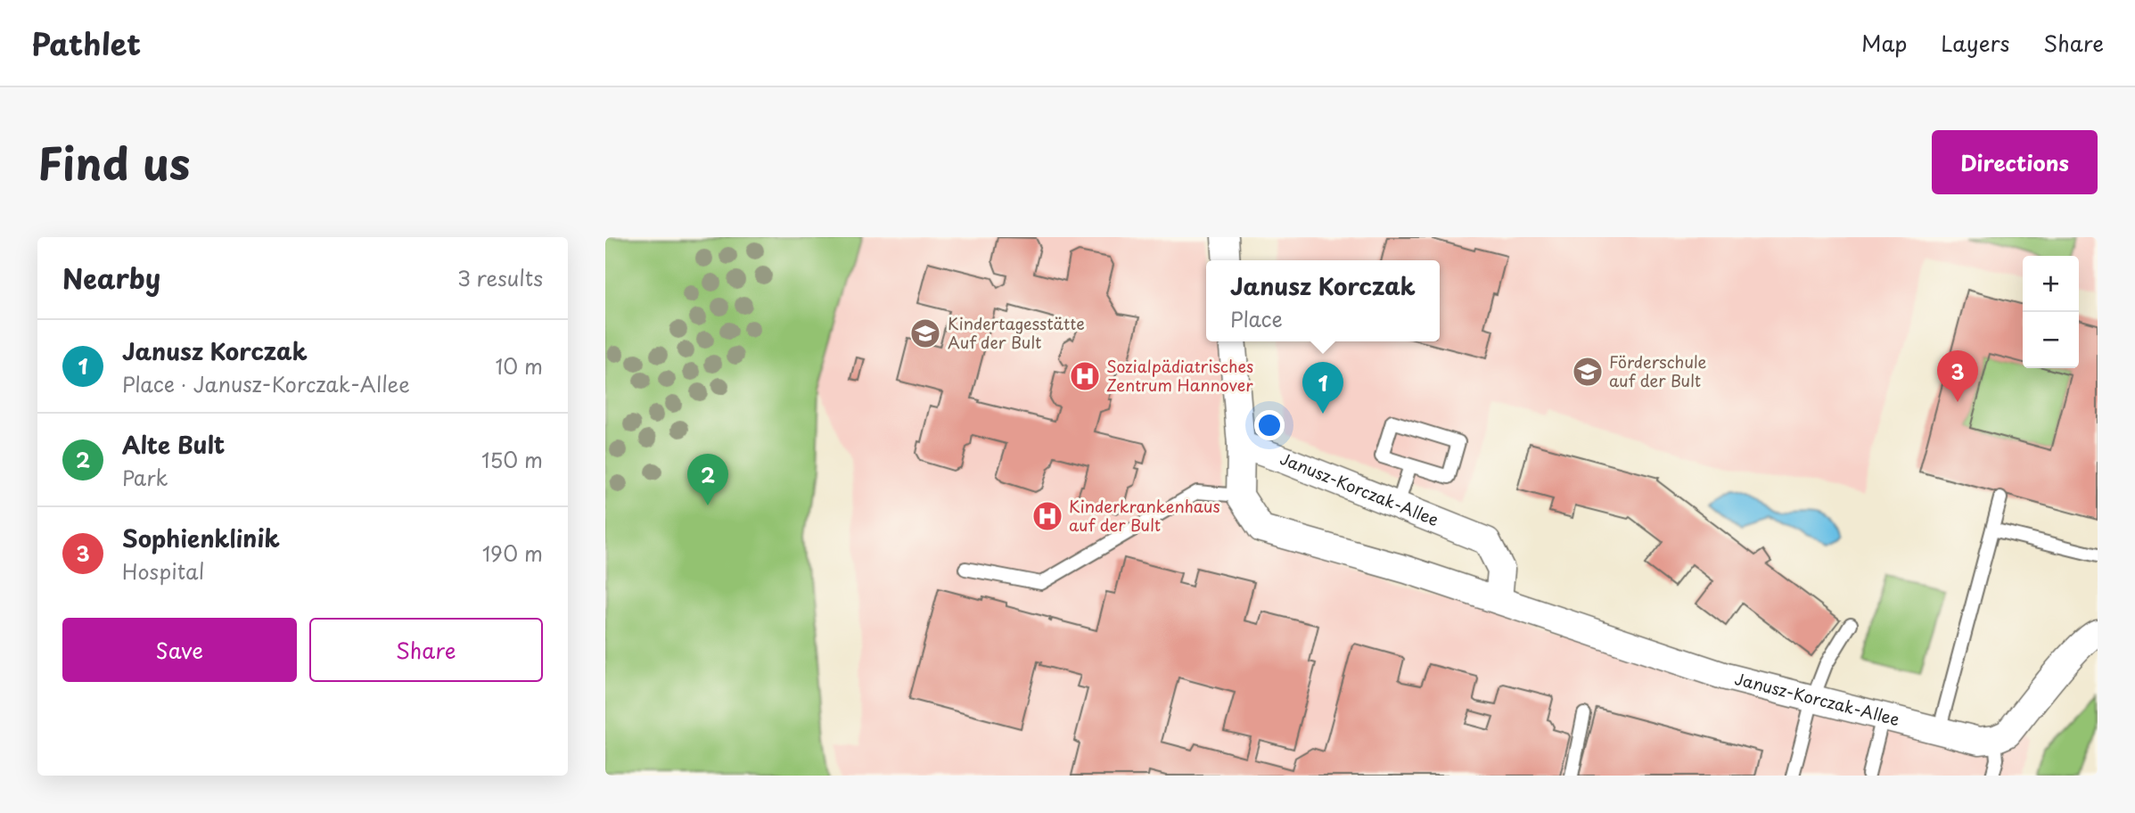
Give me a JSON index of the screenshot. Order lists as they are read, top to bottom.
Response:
{
  "streets": {
    "street": ["Janusz-Korczak-Allee"]
  },
  "places": {
    "school or university": ["Kindertagesstätte Auf der Bult", "Förderschule auf der Bult"],
    "hospital": ["Sozialpädiatrisches Zentrum Hannover", "Kinderkrankenhaus auf der Bult"]
  },
  "page": {
    "header": "Pathlet",
    "nav": ["Map", "Layers", "Share"],
    "title": "Find us",
    "buttons": [
      "Directions",
      ["Save", "Share"]
    ],
    "heading": ["Nearby", "3 results"],
    "map_buttons": ["+", "−"],
    "popup": ["Janusz Korczak", "Place"],
    "list": [
      {
        "mark": "1",
        "name": "Janusz Korczak",
        "note": "Place · Janusz-Korczak-Allee",
        "value": "10 m"
      },
      {
        "mark": "2",
        "name": "Alte Bult",
        "note": "Park",
        "value": "150 m"
      },
      {
        "mark": "3",
        "name": "Sophienklinik",
        "note": "Hospital",
        "value": "190 m"
      }
    ],
    "pins": ["3", "1", "2"]
  }
}
